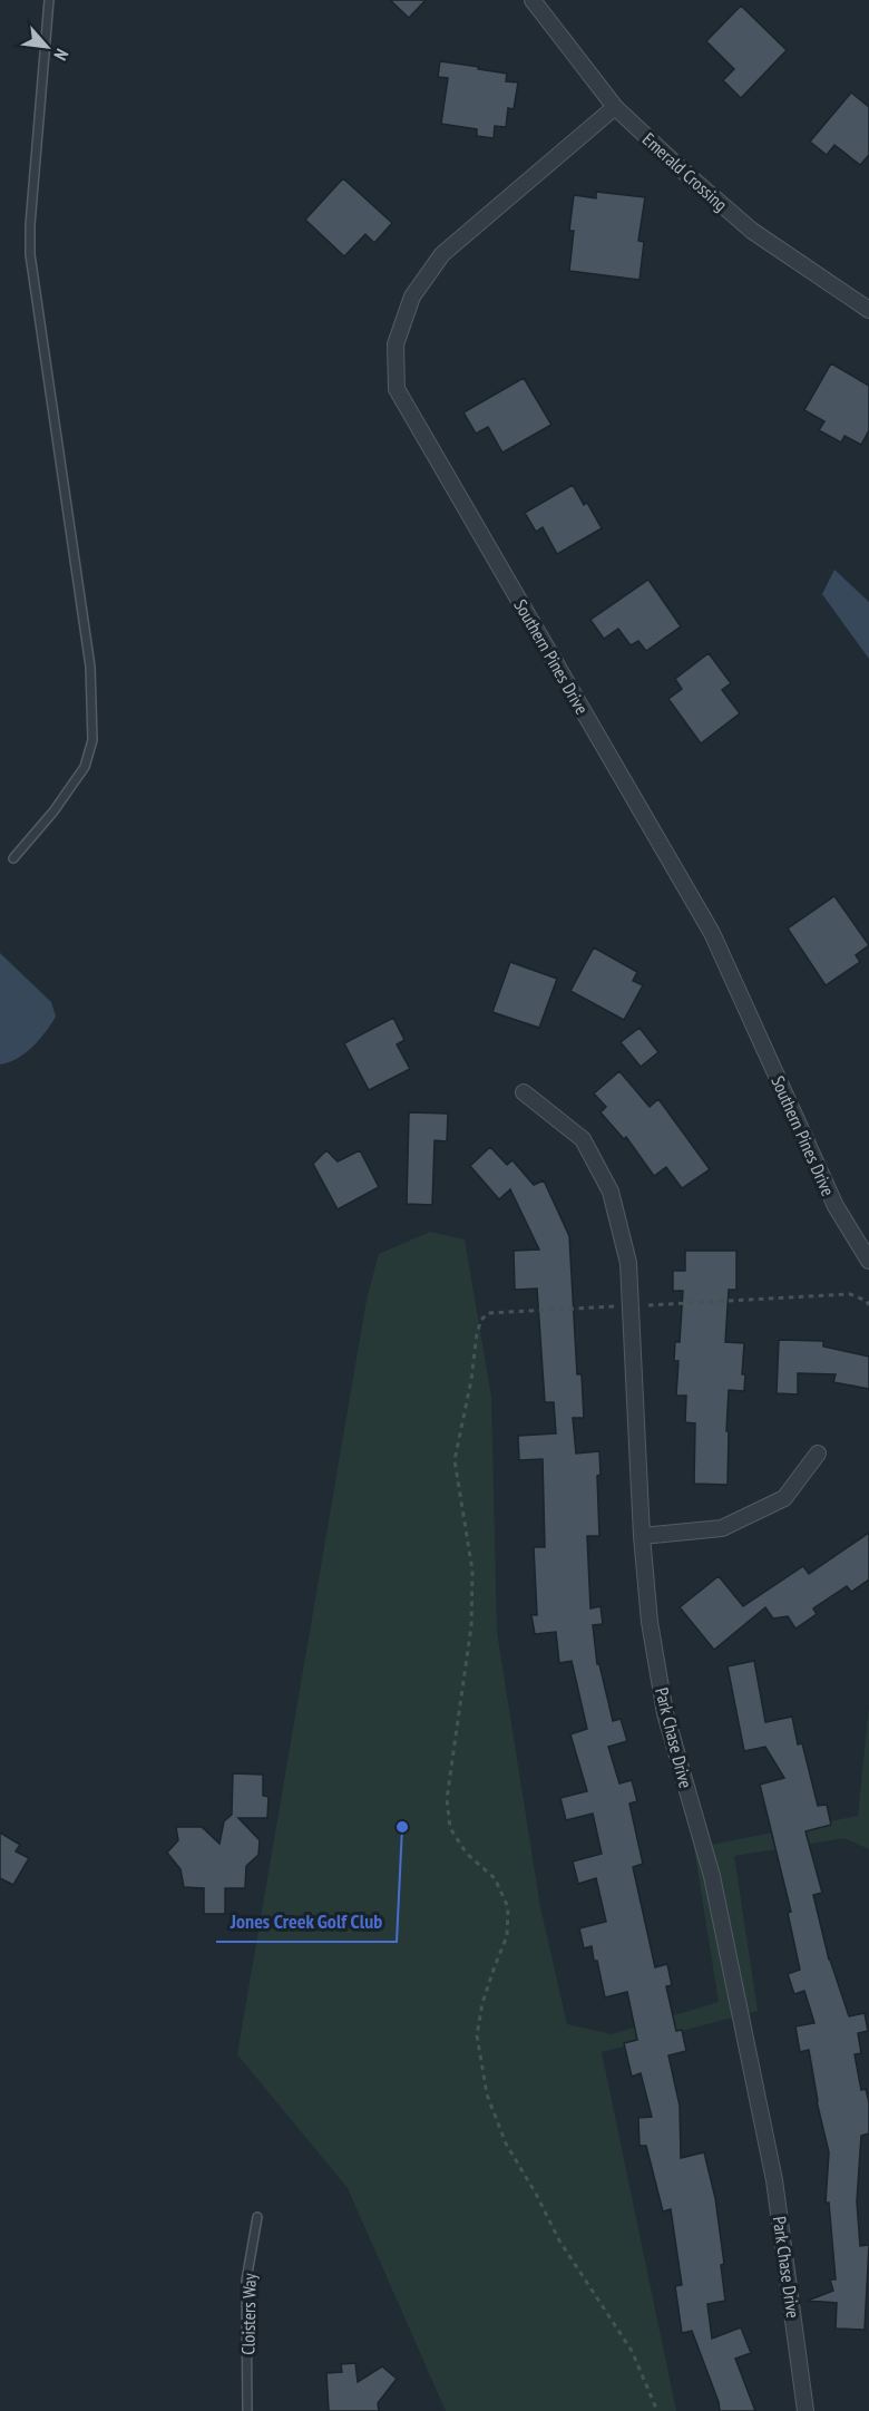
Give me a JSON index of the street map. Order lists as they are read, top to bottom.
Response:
{
  "streets": {
    "street": ["Emerald Crossing", "Southern Pines Drive", "Park Chase Drive"],
    "lane": ["Cloisters Way"]
  },
  "crossings": [
    ["Emerald Crossing", "Southern Pines Drive"]
  ],
  "places": ["Jones Creek Golf Club"],
  "north": "bottom right"
}
